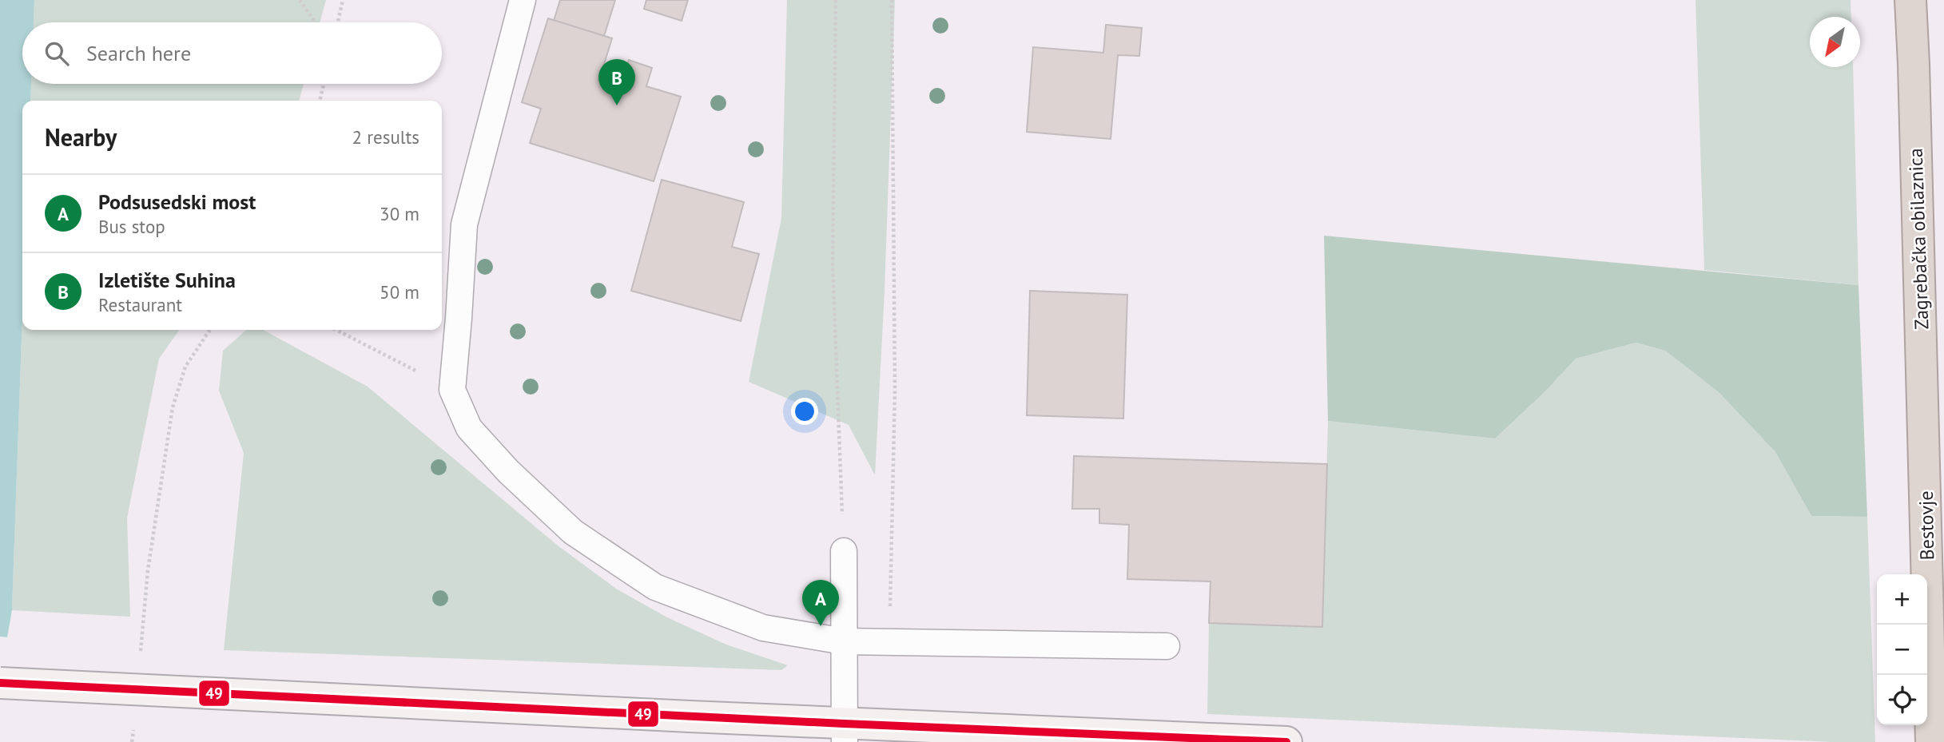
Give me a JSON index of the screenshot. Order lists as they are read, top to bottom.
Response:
{
  "streets": {
    "highway": ["Zagrebačka obilaznica", "Bestovje"]
  },
  "crossings": [
    ["Zagrebačka obilaznica", "Bestovje"]
  ],
  "lines": ["transit line 49"],
  "north": "bottom left",
  "page": {
    "search": "Search here",
    "pins": ["B", "A"],
    "heading": ["Nearby", "2 results"],
    "list": [
      {
        "mark": "A",
        "name": "Podsusedski most",
        "note": "Bus stop",
        "value": "30 m"
      },
      {
        "mark": "B",
        "name": "Izletište Suhina",
        "note": "Restaurant",
        "value": "50 m"
      }
    ],
    "map_buttons": ["+", "−"]
  }
}
